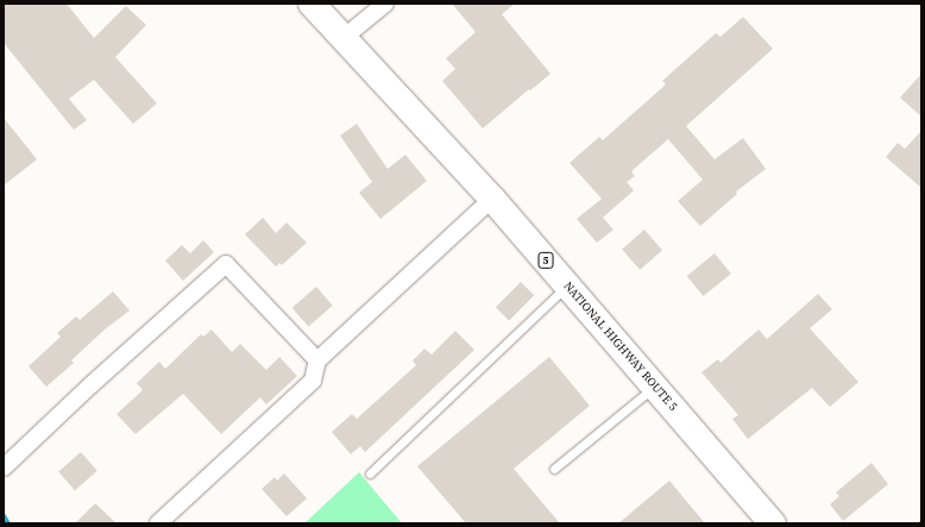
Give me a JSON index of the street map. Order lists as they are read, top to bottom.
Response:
{
  "streets": {
    "highway": ["5", "NATIONAL HIGHWAY ROUTE 5"]
  }
}
